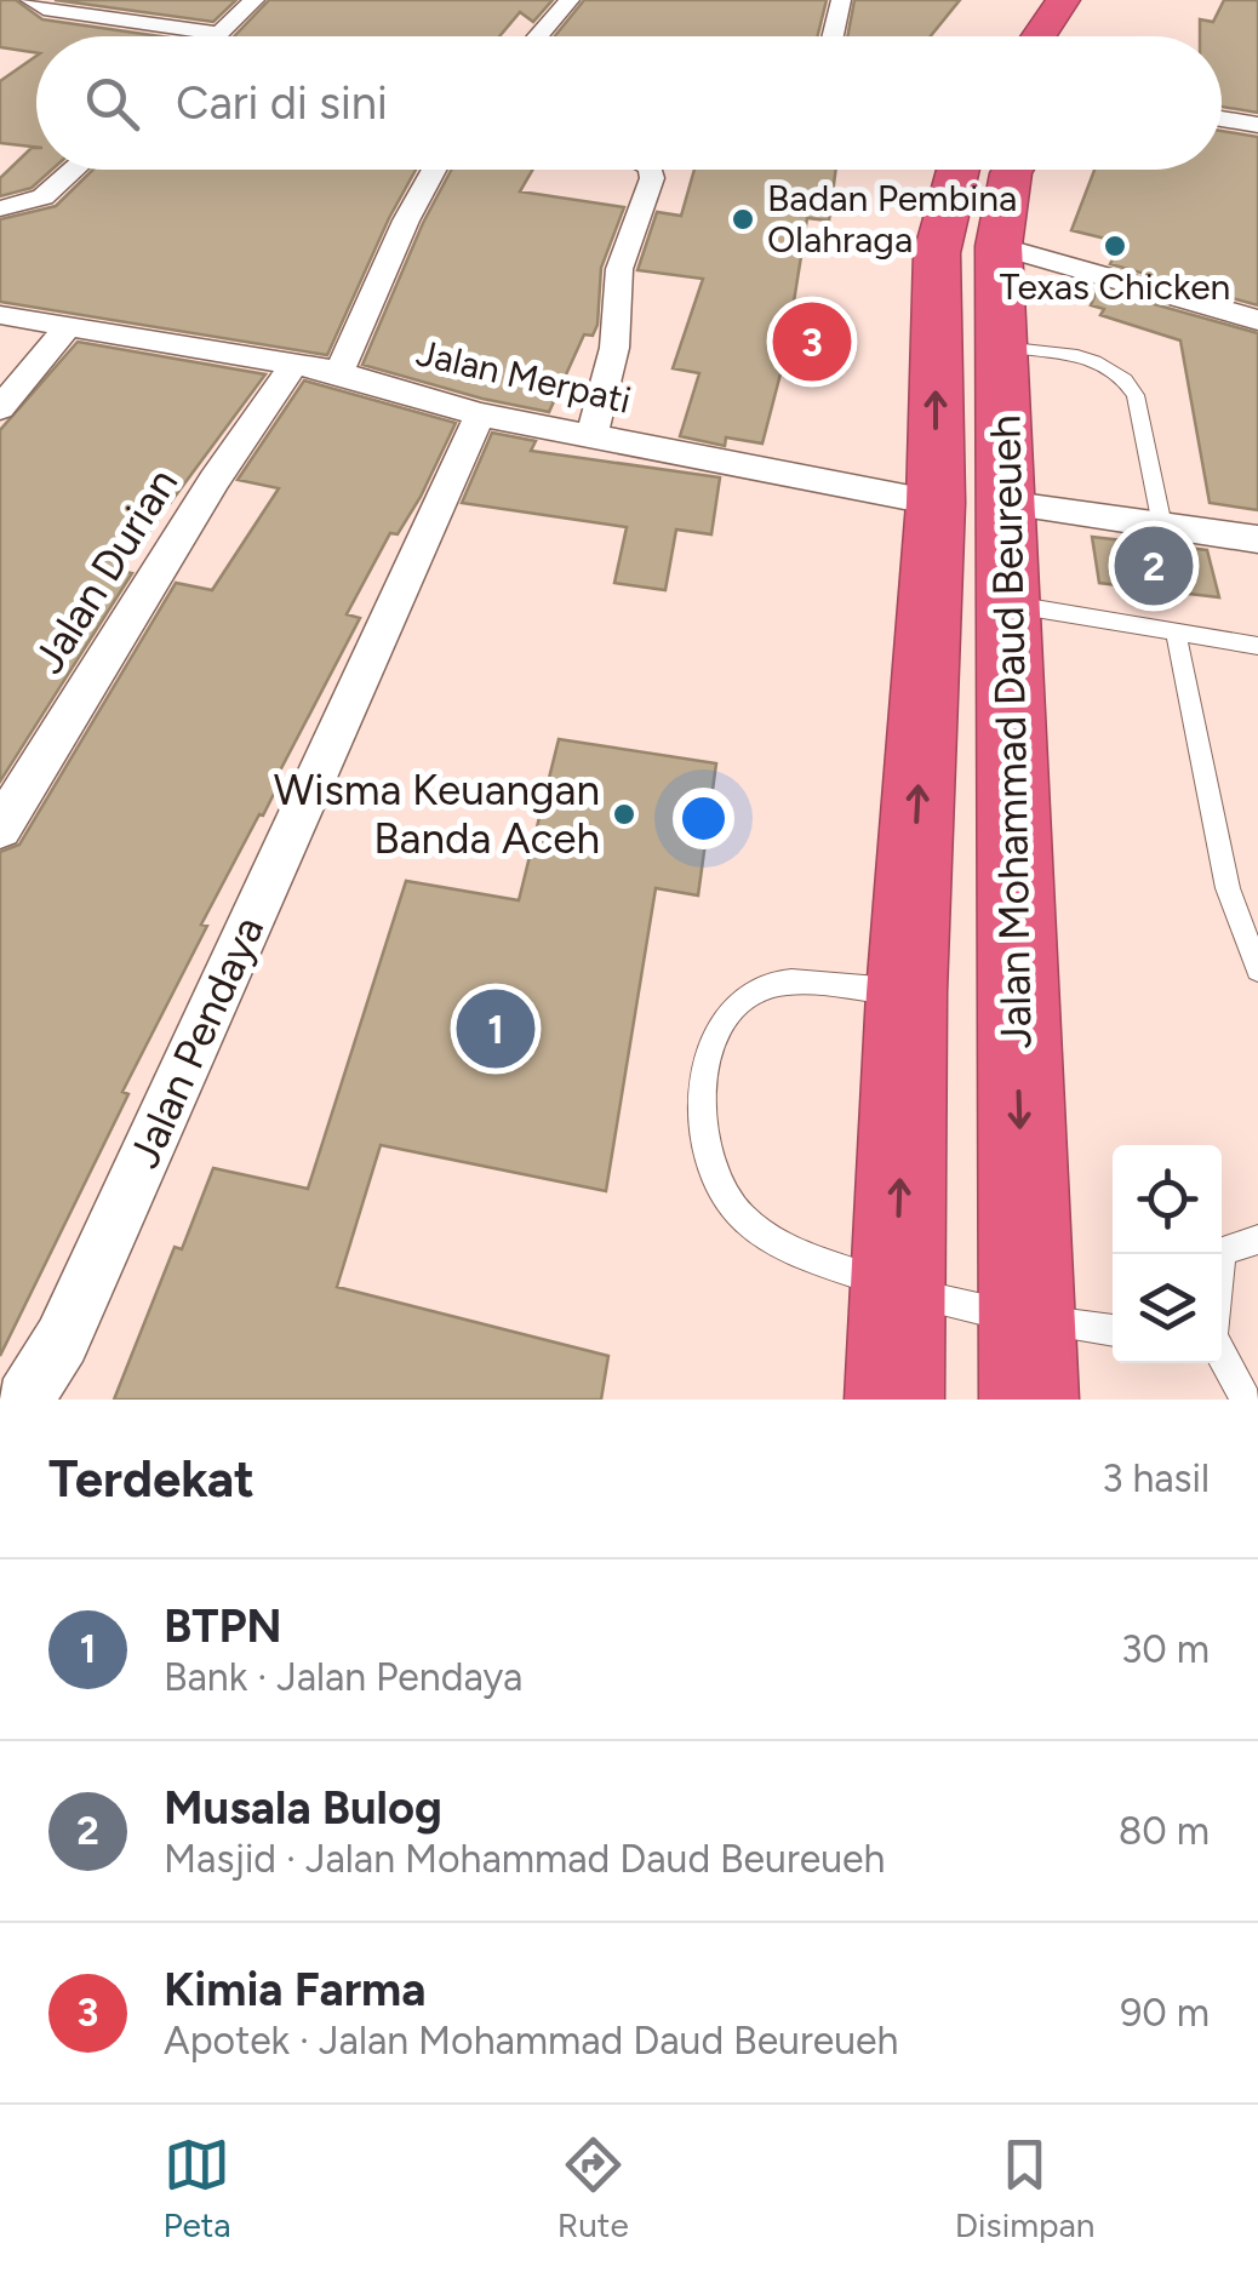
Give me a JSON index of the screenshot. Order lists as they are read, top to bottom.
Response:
{
  "streets": {
    "highway": ["Jalan Mohammad Daud Beureueh"],
    "street": ["Jalan Merpati", "Jalan Durian", "Jalan Pendaya"]
  },
  "crossings": [
    ["Jalan Merpati", "Jalan Mohammad Daud Beureueh"],
    ["Jalan Merpati", "Jalan Pendaya"]
  ],
  "places": ["Badan Pembina Olahraga", "Texas Chicken", "Wisma Keuangan Banda Aceh"],
  "page": {
    "search": "Cari di sini",
    "pins": ["3", "2", "1"],
    "heading": ["Terdekat", "3 hasil"],
    "list": [
      {
        "mark": "1",
        "name": "BTPN",
        "note": "Bank · Jalan Pendaya",
        "value": "30 m"
      },
      {
        "mark": "2",
        "name": "Musala Bulog",
        "note": "Masjid · Jalan Mohammad Daud Beureueh",
        "value": "80 m"
      },
      {
        "mark": "3",
        "name": "Kimia Farma",
        "note": "Apotek · Jalan Mohammad Daud Beureueh",
        "value": "90 m"
      }
    ],
    "nav": ["Peta", "Rute", "Disimpan"]
  }
}
